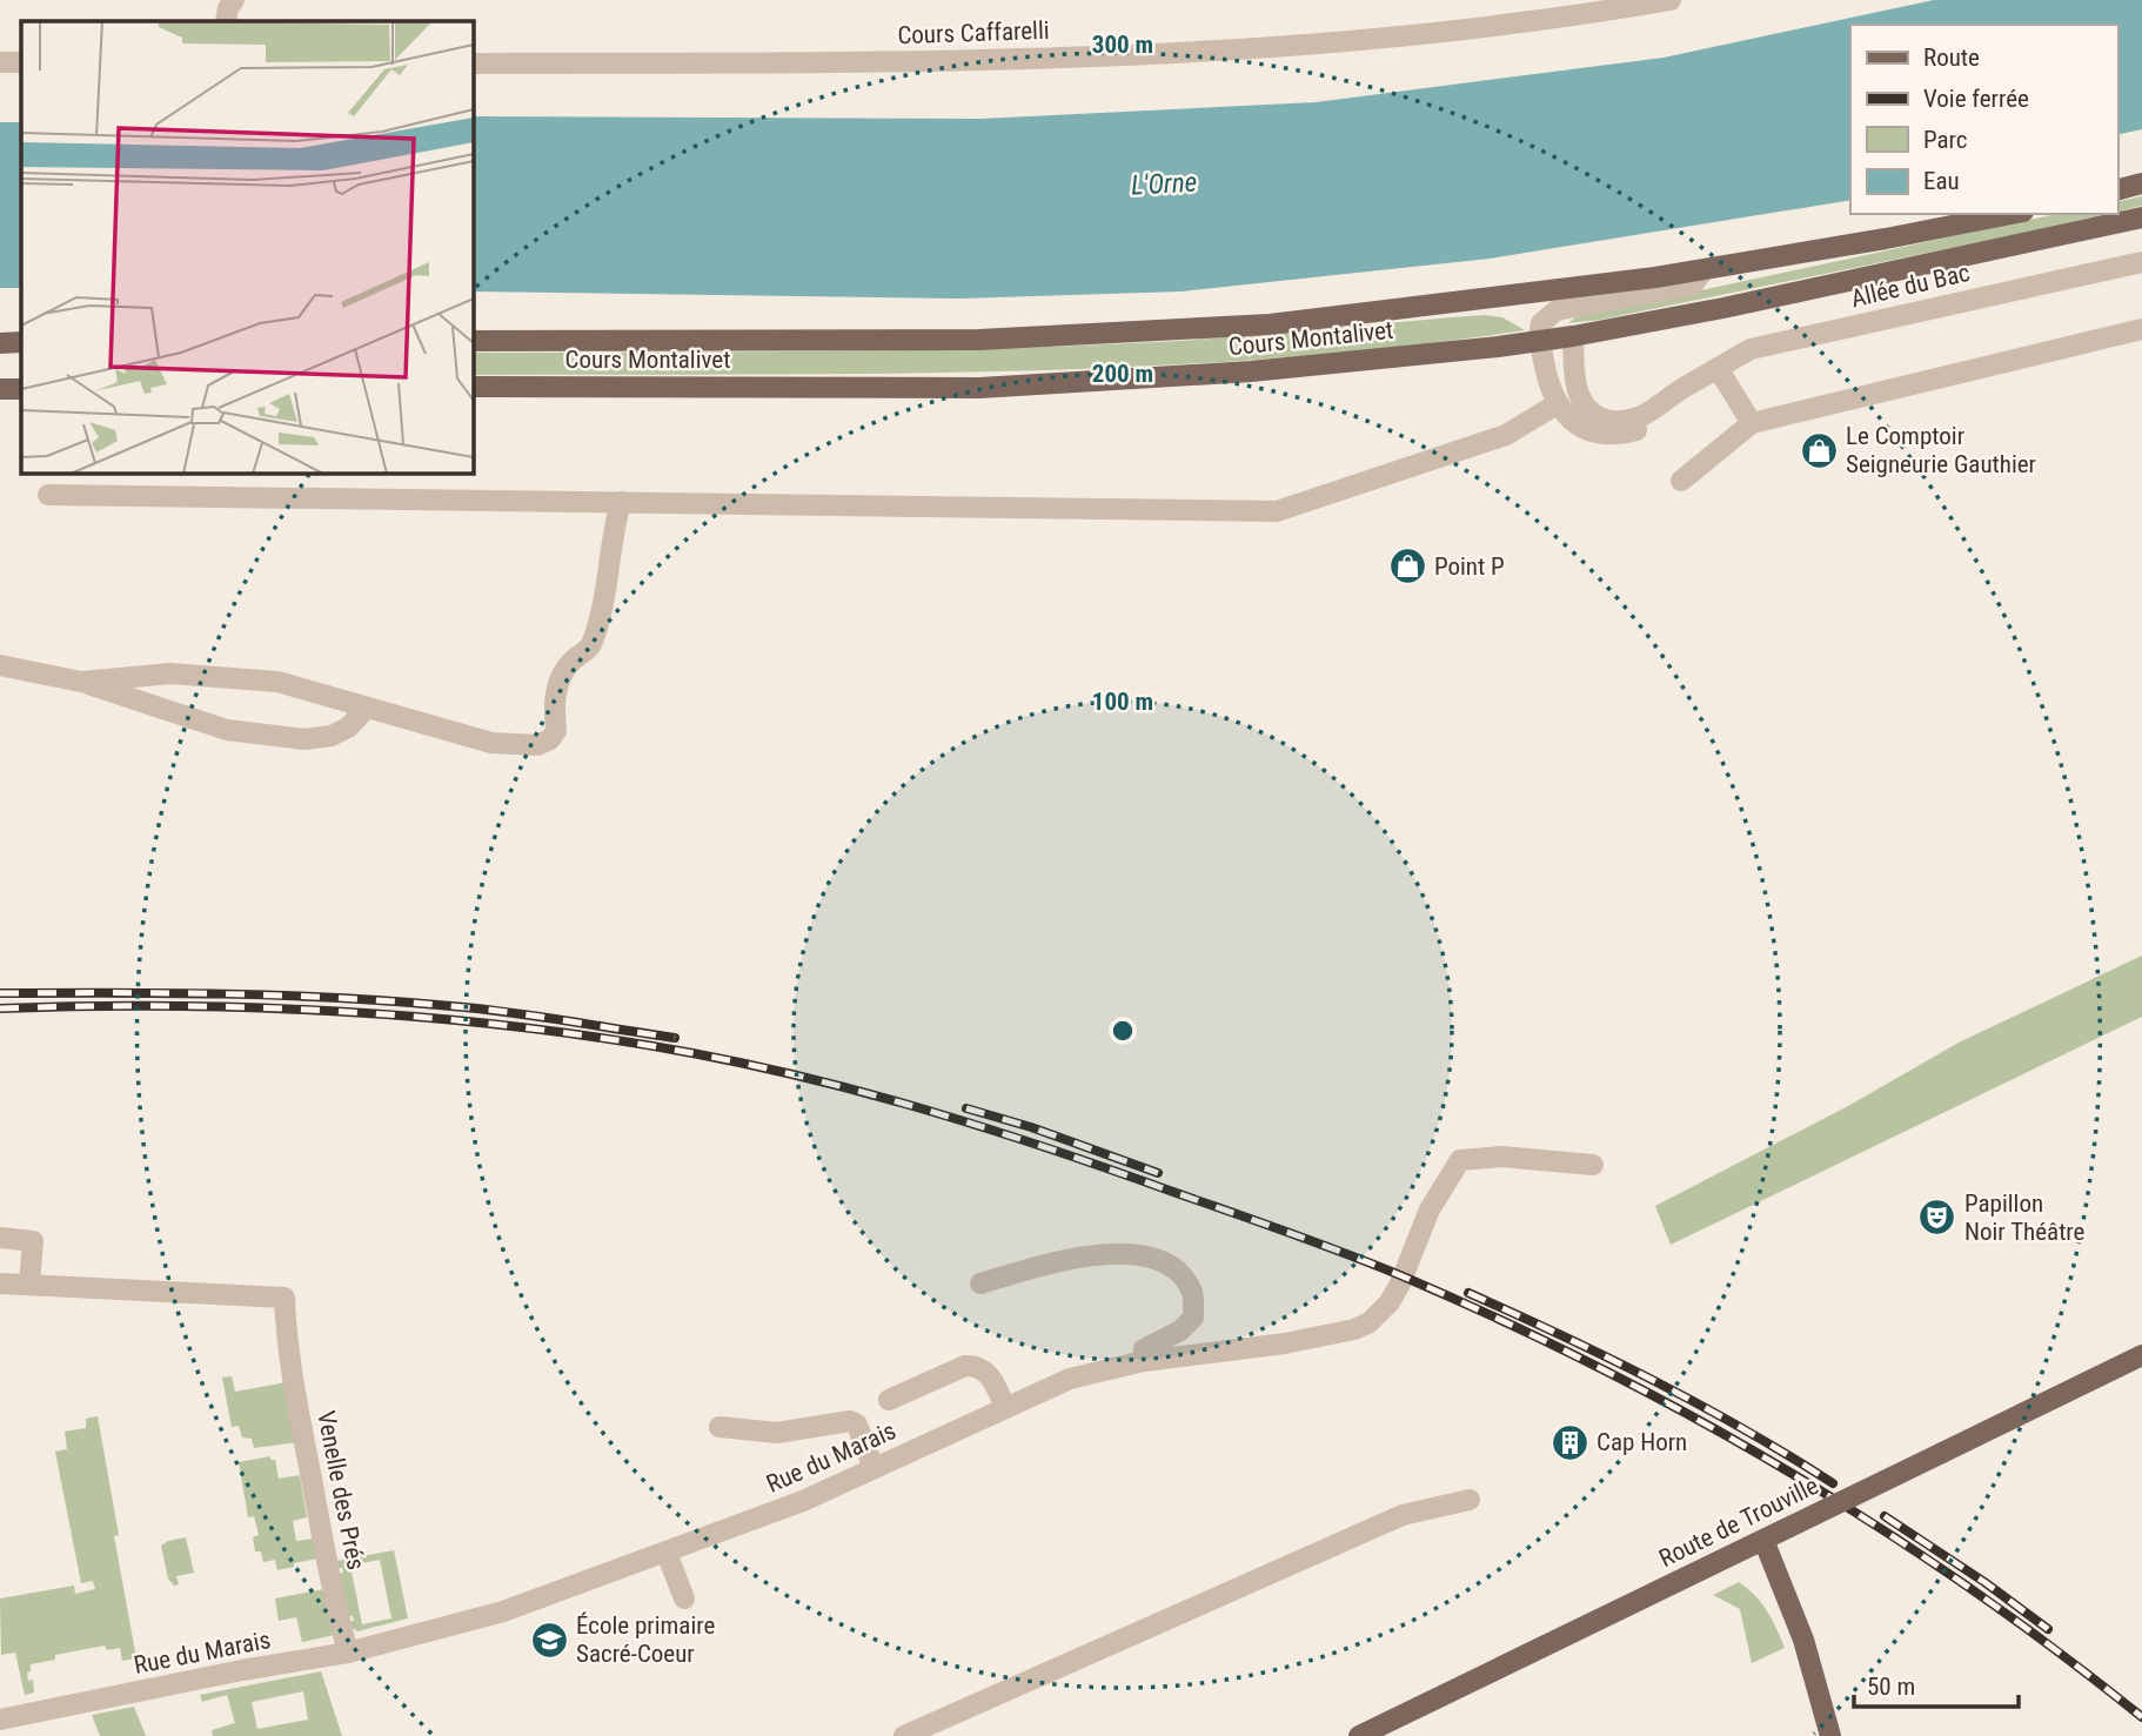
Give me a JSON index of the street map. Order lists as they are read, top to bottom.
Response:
{
  "streets": {
    "main road": ["Cours Montalivet", "Route de Trouville"],
    "street": [
      "Cours Caffarelli",
      "Allée du Bac",
      "Rue du Marais",
      "Venelle des Prés"
    ]
  },
  "crossings": [
    ["Allée du Bac", "Cours Montalivet"],
    ["Rue du Marais", "Venelle des Prés"]
  ],
  "water": ["L'Orne"],
  "places": {
    "shop": ["Le Comptoir Seigneurie Gauthier", "Point P"],
    "theatre": ["Papillon Noir Théâtre"],
    "building": ["Cap Horn"],
    "school or university": ["École primaire Sacré-Coeur"]
  },
  "legend": [
    "Route",
    "Voie ferrée",
    "Parc",
    "Eau"
  ],
  "scale_bar": "50 m",
  "rings": ["300 m", "200 m", "100 m"]
}
